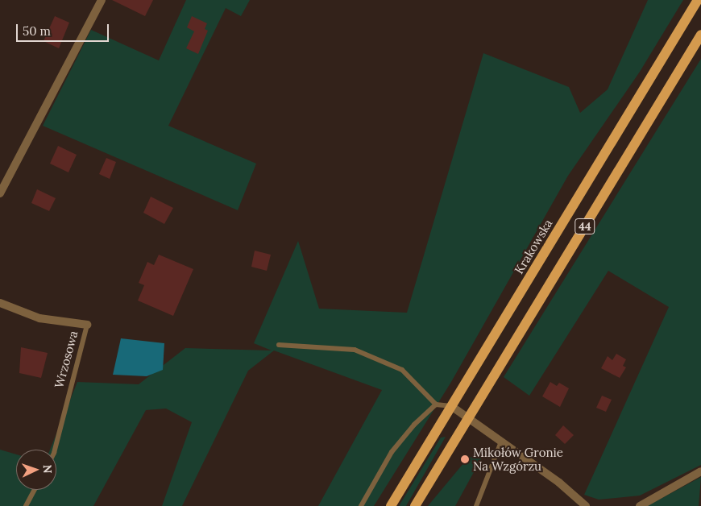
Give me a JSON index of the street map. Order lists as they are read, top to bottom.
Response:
{
  "streets": {
    "main road": ["44", "Krakowska"],
    "street": ["Wrzosowa"]
  },
  "places": ["Mikołów Gronie Na Wzgórzu"],
  "scale_bar": "50 m",
  "north": "right"
}
